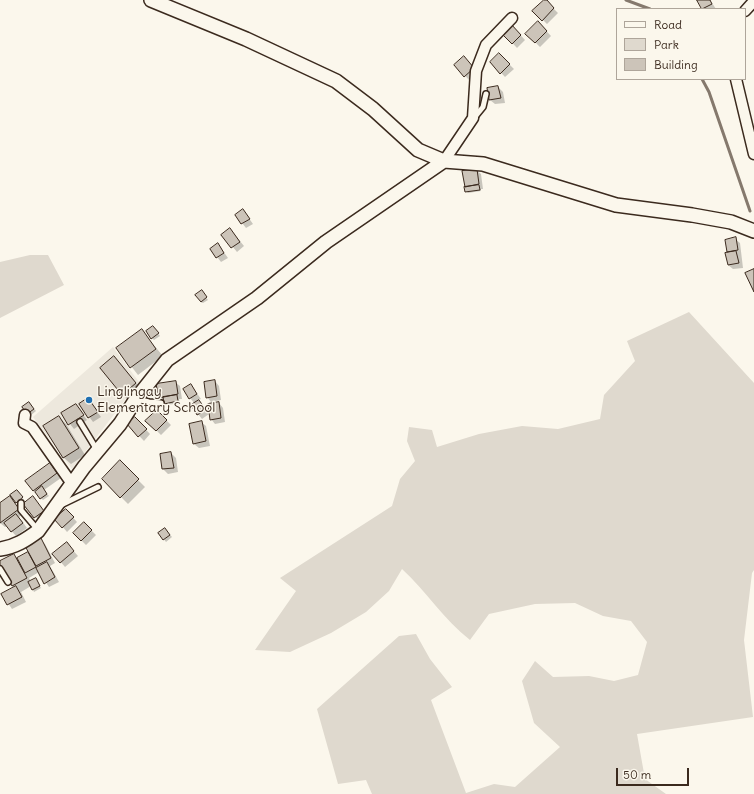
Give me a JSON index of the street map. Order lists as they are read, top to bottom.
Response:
{
  "places": ["Linglingay Elementary School"],
  "legend": ["Road", "Park", "Building"],
  "scale_bar": "50 m"
}
